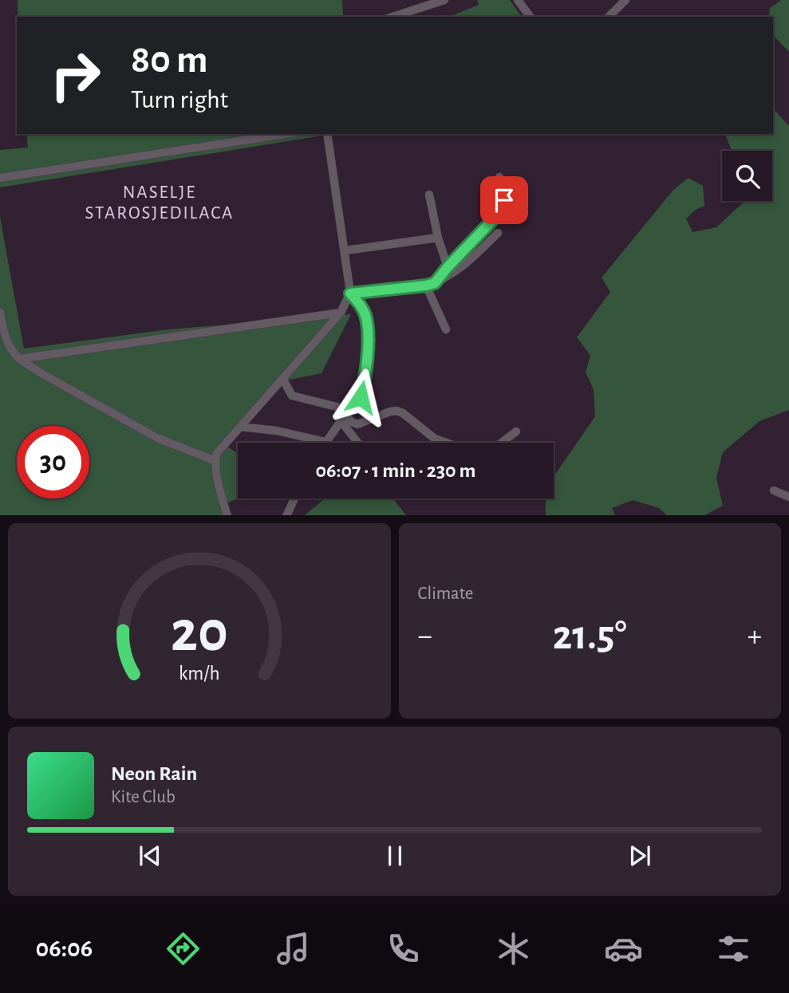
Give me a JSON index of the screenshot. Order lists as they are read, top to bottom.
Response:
{
  "districts": ["NASELJE STAROSJEDILACA"],
  "page": {
    "turn": ["80 m", "Turn right"],
    "limit": "30",
    "trip": "06:07 · 1 min · 230 m",
    "tile": "Climate",
    "heat": ["−", "21.5°", "+"],
    "song": ["Neon Rain", "Kite Club"],
    "tabs": "06:06",
    "gauge": ["20", "km/h"]
  }
}
